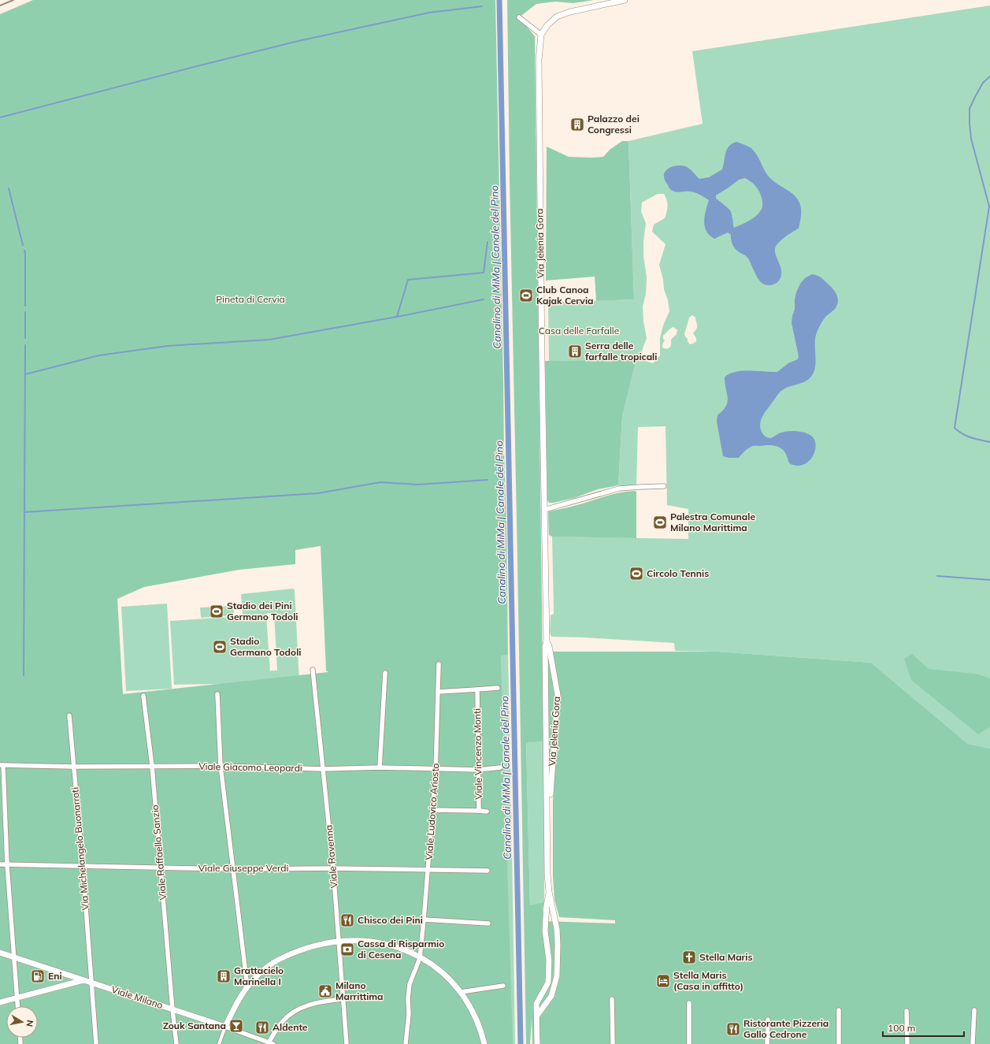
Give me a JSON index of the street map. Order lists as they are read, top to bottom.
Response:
{
  "streets": {
    "street": [
      "Via Jelenia Gora",
      "Viale Vincenzo Monti",
      "Viale Giacomo Leopardi",
      "Viale Ludovico Ariosto",
      "Via Michelangelo Buonarroti",
      "Viale Raffaello Sanzio",
      "Viale Ravenna",
      "Viale Giuseppe Verdi",
      "Viale Milano"
    ]
  },
  "crossings": [
    ["Viale Vincenzo Monti", "Viale Giacomo Leopardi"],
    ["Viale Vincenzo Monti", "Viale Ludovico Ariosto"],
    ["Viale Giacomo Leopardi", "Viale Ludovico Ariosto"],
    ["Viale Giacomo Leopardi", "Via Michelangelo Buonarroti"],
    ["Viale Giacomo Leopardi", "Viale Raffaello Sanzio"],
    ["Viale Giacomo Leopardi", "Viale Ravenna"],
    ["Viale Ludovico Ariosto", "Viale Giuseppe Verdi"],
    ["Via Michelangelo Buonarroti", "Viale Giuseppe Verdi"],
    ["Via Michelangelo Buonarroti", "Viale Milano"],
    ["Viale Raffaello Sanzio", "Viale Giuseppe Verdi"],
    ["Viale Raffaello Sanzio", "Viale Milano"],
    ["Viale Ravenna", "Viale Giuseppe Verdi"]
  ],
  "water": ["Canalino di MiMa | Canale del Pino"],
  "parks": ["Pineta di Cervia", "Casa delle Farfalle"],
  "places": {
    "building": ["Palazzo dei Congressi", "Serra delle farfalle tropicali", "Grattacielo Marinella I"],
    "sports": [
      "Club Canoa Kajak Cervia",
      "Palestra Comunale Milano Marittima",
      "Circolo Tennis",
      "Stadio dei Pini Germano Todoli",
      "Stadio Germano Todoli"
    ],
    "restaurant": ["Chisco dei Pini", "Aldente", "Ristorante Pizzeria Gallo Cedrone"],
    "bank": ["Cassa di Risparmio di Cesena"],
    "church": ["Stella Maris"],
    "fuel station": ["Eni"],
    "hotel": ["Stella Maris (Casa in affitto)"],
    "public building": ["Milano Marrittima"],
    "bar": ["Zouk Santana"]
  },
  "scale_bar": "100 m",
  "north": "right"
}
